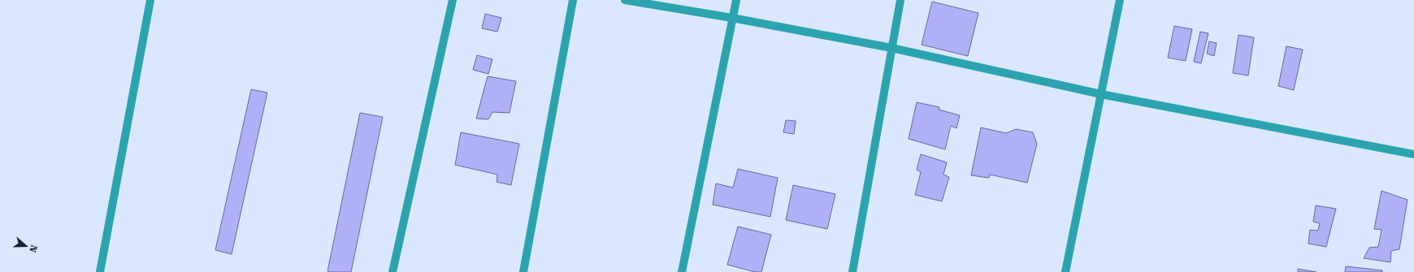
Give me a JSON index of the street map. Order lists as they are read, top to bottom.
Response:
{
  "north": "right"
}
